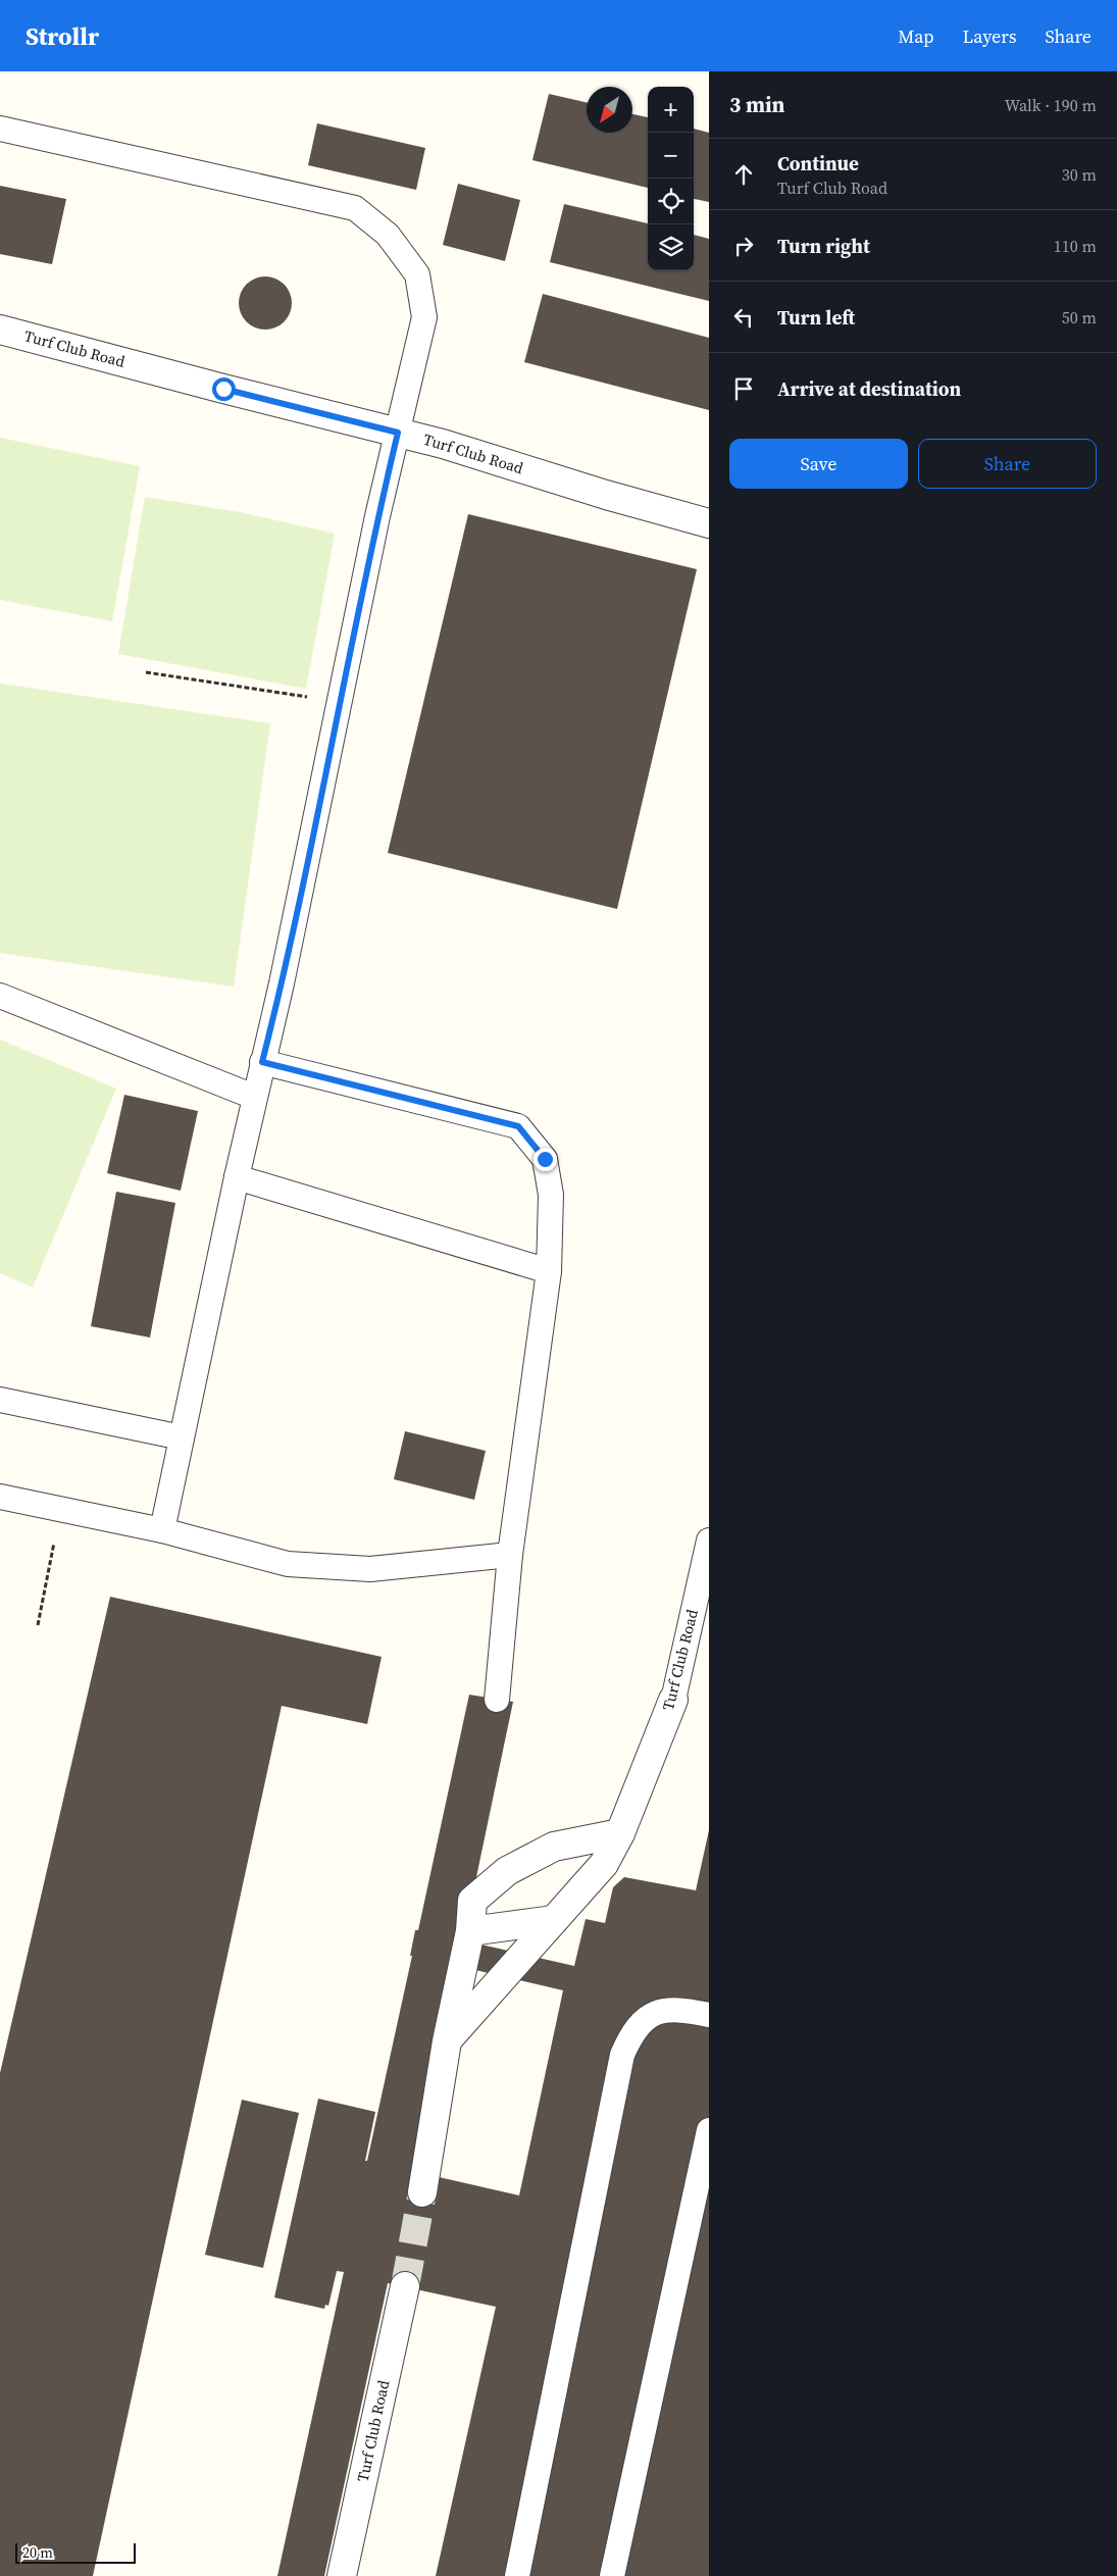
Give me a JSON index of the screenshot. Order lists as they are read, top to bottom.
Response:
{
  "streets": {
    "street": ["Turf Club Road"]
  },
  "scale_bar": "20 m",
  "north": "bottom left",
  "page": {
    "header": "Strollr",
    "nav": ["Map", "Layers", "Share"],
    "heading": ["3 min", "Walk · 190 m"],
    "map_buttons": ["+", "−"],
    "list": [
      ["Continue", "Turf Club Road", "30 m"],
      ["Turn right", "110 m"],
      ["Turn left", "50 m"],
      "Arrive at destination"
    ],
    "buttons": ["Save", "Share"],
    "scale": "20 m"
  }
}
